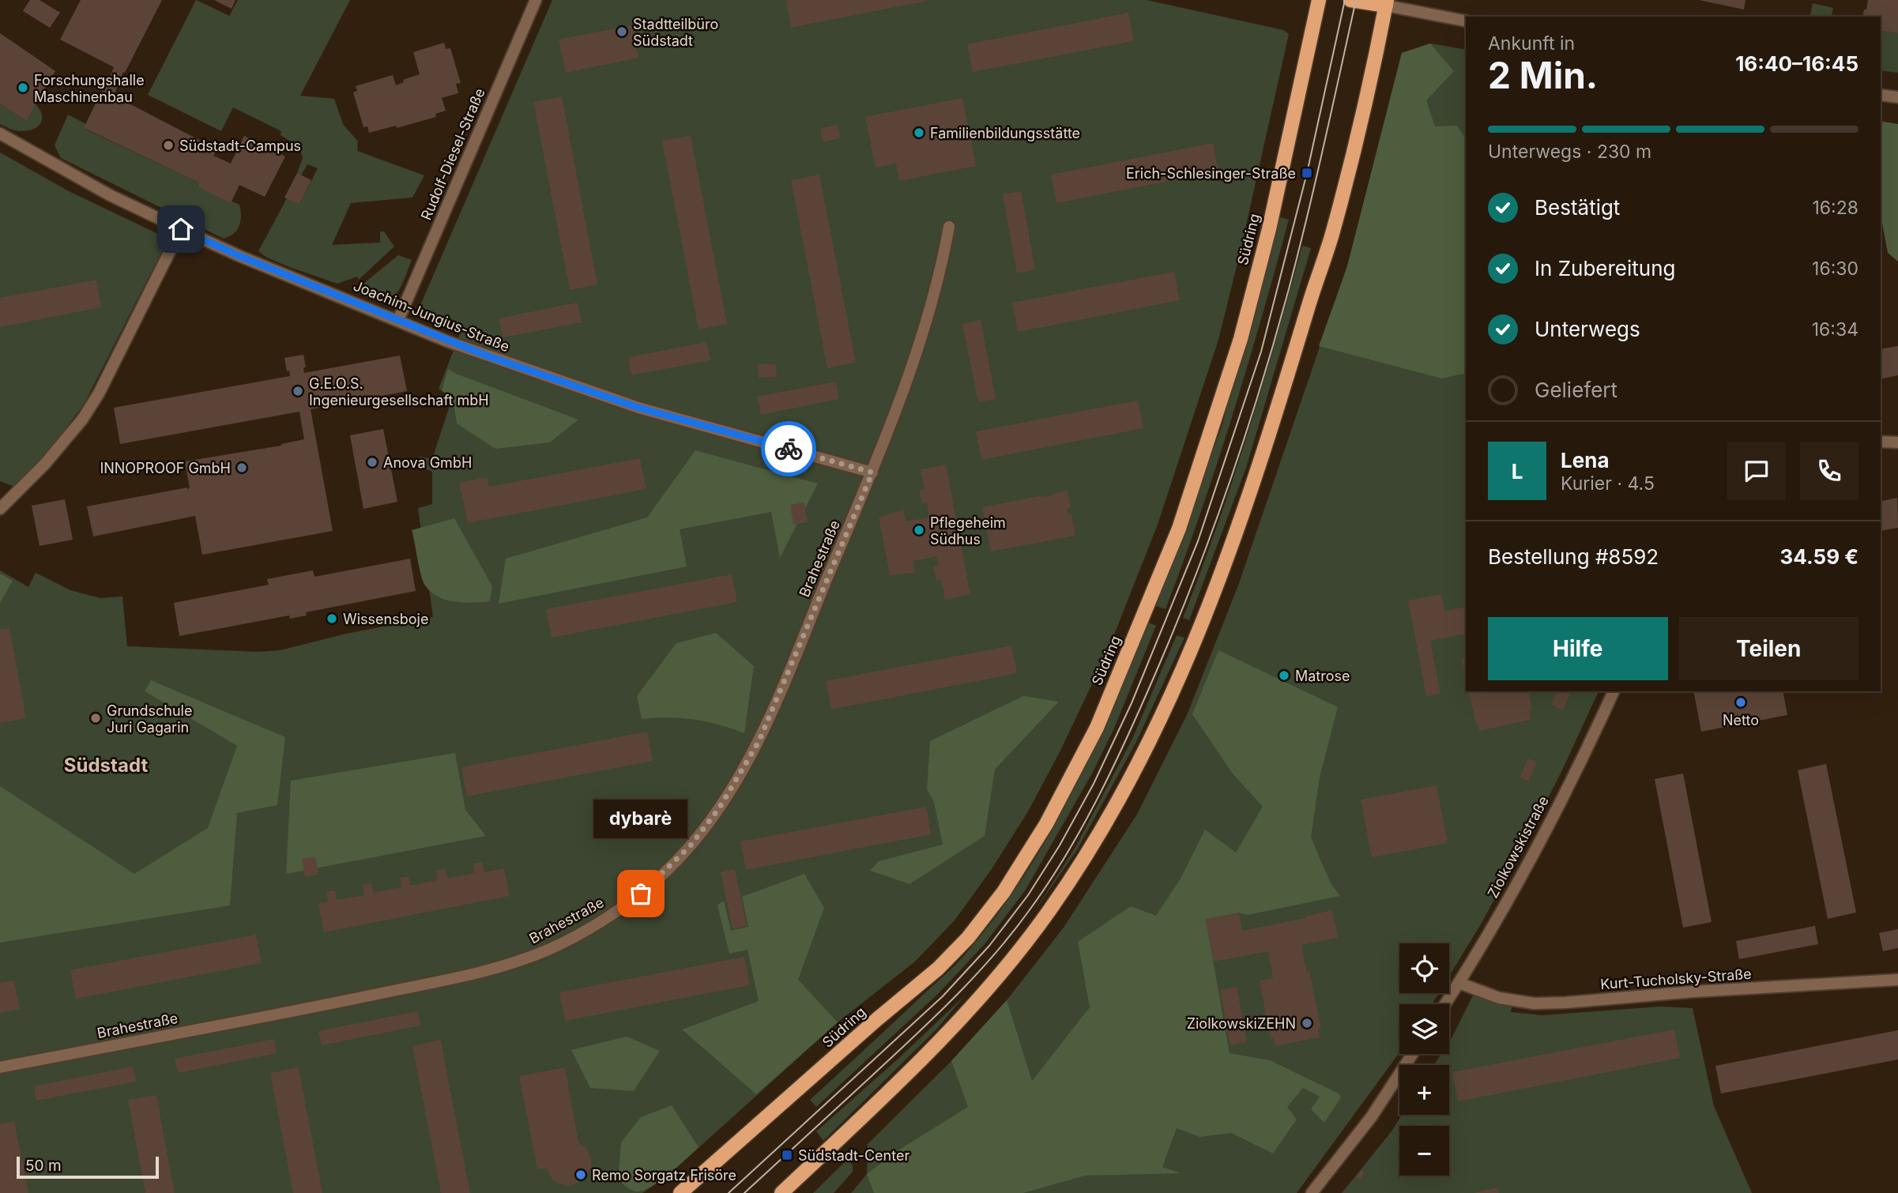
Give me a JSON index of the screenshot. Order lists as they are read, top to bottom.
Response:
{
  "streets": {
    "main road": ["Südring"],
    "street": [
      "Rudolf-Diesel-Straße",
      "Joachim-Jungius-Straße",
      "Brahestraße",
      "Ziolkowskistraße",
      "Kurt-Tucholsky-Straße"
    ]
  },
  "crossings": [
    ["Rudolf-Diesel-Straße", "Joachim-Jungius-Straße"],
    ["Joachim-Jungius-Straße", "Brahestraße"],
    ["Ziolkowskistraße", "Kurt-Tucholsky-Straße"]
  ],
  "districts": ["Südstadt"],
  "places": {
    "other": [
      "Stadtteilbüro Südstadt",
      "Forschungshalle Maschinenbau",
      "Familienbildungsstätte",
      "Südstadt-Campus",
      "G.E.O.S. Ingenieurgesellschaft mbH",
      "Anova GmbH",
      "INNOPROOF GmbH",
      "Pflegeheim Südhus",
      "Wissensboje",
      "Matrose",
      "Netto",
      "Grundschule Juri Gagarin",
      "dybarè",
      "ZiolkowskiZEHN",
      "Remo Sorgatz Frisöre"
    ],
    "transit": ["Erich-Schlesinger-Straße", "Südstadt-Center"]
  },
  "scale_bar": "50 m",
  "page": {
    "heading": ["2 Min.", "Ankunft in", "16:40–16:45"],
    "panel": [
      "Lena",
      "Kurier · 4.5",
      "Bestellung #8592",
      "34.59 €"
    ],
    "bar": "Unterwegs · 230 m",
    "list": [
      ["Bestätigt", "16:28"],
      ["In Zubereitung", "16:30"],
      ["Unterwegs", "16:34"],
      "Geliefert"
    ],
    "round": "L",
    "buttons": ["Hilfe", "Teilen"],
    "bubble": "dybarè",
    "map_buttons": ["+", "−"],
    "scale": "50 m"
  }
}
